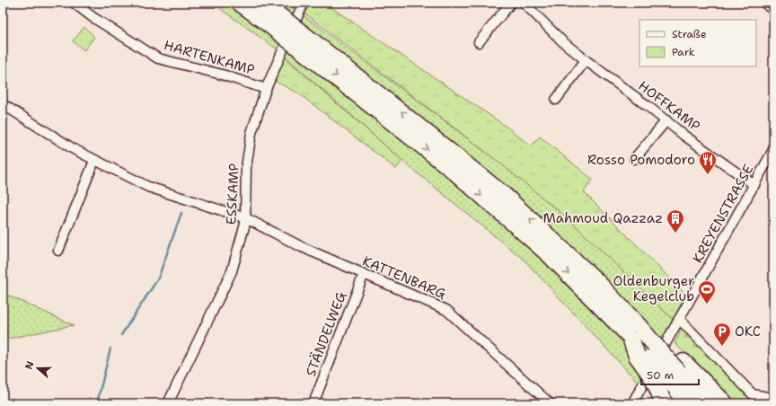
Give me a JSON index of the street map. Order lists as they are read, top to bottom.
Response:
{
  "streets": {
    "street": [
      "HARTENKAMP",
      "HOFFKAMP",
      "ESSKAMP",
      "KREYENSTRASSE",
      "KATTENBARG",
      "STÄNDELWEG"
    ]
  },
  "crossings": [
    ["HARTENKAMP", "ESSKAMP"],
    ["HOFFKAMP", "KREYENSTRASSE"],
    ["ESSKAMP", "KATTENBARG"],
    ["KATTENBARG", "STÄNDELWEG"]
  ],
  "places": {
    "restaurant": ["Rosso Pomodoro"],
    "building": ["Mahmoud Qazzaz"],
    "sports": ["Oldenburger Kegelclub"],
    "parking": ["OKC"]
  },
  "legend": ["Straße", "Park"],
  "scale_bar": "50 m",
  "north": "left"
}
